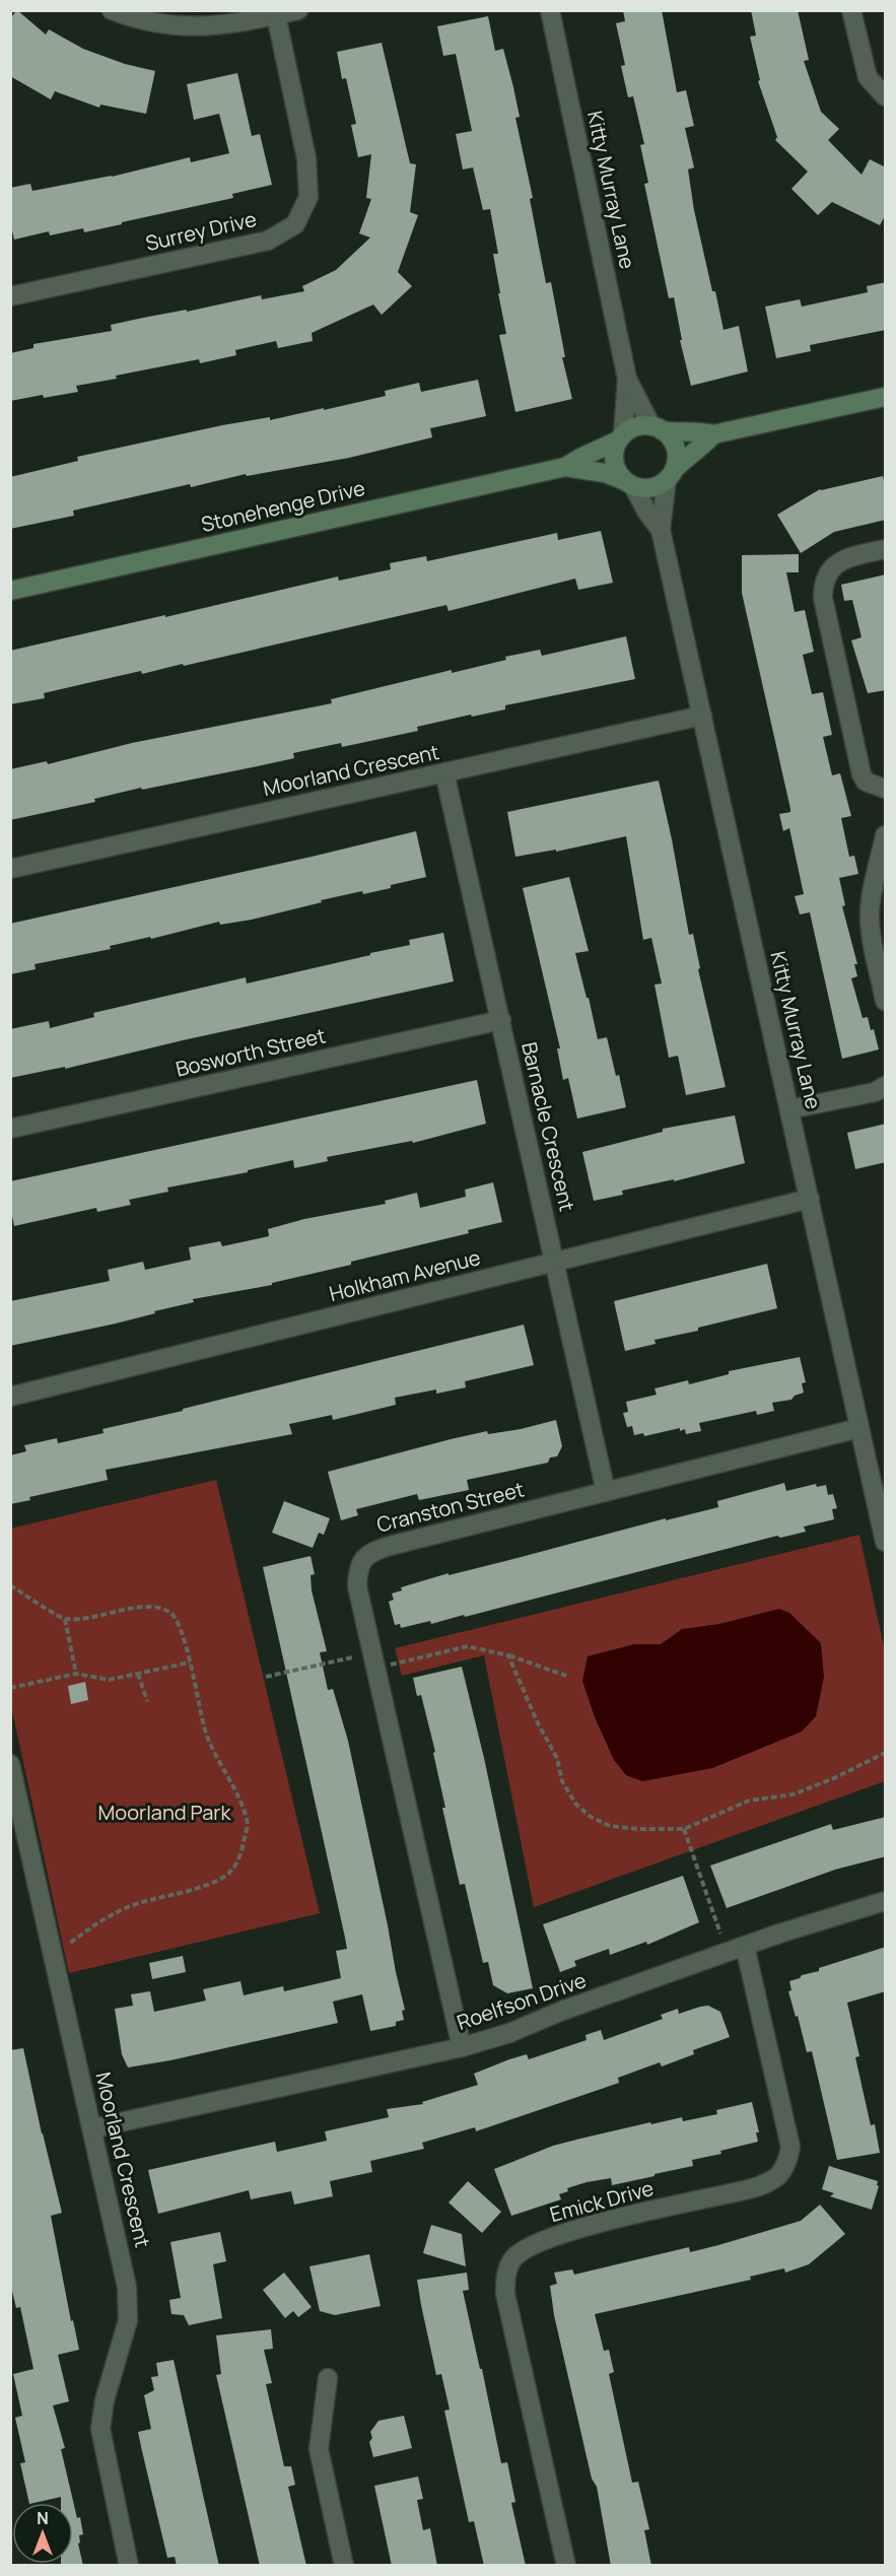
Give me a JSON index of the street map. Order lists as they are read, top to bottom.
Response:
{
  "streets": {
    "street": [
      "Kitty Murray Lane",
      "Surrey Drive",
      "Stonehenge Drive",
      "Moorland Crescent",
      "Bosworth Street",
      "Barnacle Crescent",
      "Holkham Avenue",
      "Cranston Street",
      "Roelfson Drive",
      "Emick Drive"
    ]
  },
  "crossings": [
    ["Kitty Murray Lane", "Stonehenge Drive"],
    ["Kitty Murray Lane", "Moorland Crescent"],
    ["Kitty Murray Lane", "Holkham Avenue"],
    ["Kitty Murray Lane", "Cranston Street"],
    ["Moorland Crescent", "Barnacle Crescent"],
    ["Moorland Crescent", "Roelfson Drive"],
    ["Bosworth Street", "Barnacle Crescent"],
    ["Barnacle Crescent", "Holkham Avenue"],
    ["Barnacle Crescent", "Cranston Street"],
    ["Cranston Street", "Roelfson Drive"],
    ["Roelfson Drive", "Emick Drive"]
  ],
  "parks": ["Moorland Park"],
  "north": "top"
}
